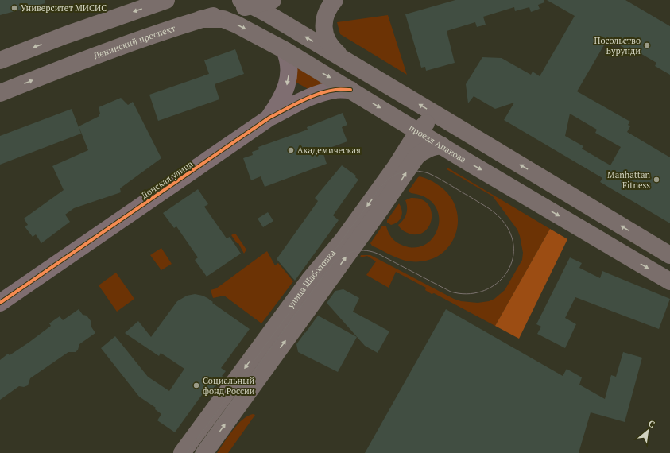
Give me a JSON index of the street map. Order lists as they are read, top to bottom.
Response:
{
  "streets": {
    "main road": ["Ленинский проспект", "проезд Апакова", "улица Шаболовка"],
    "street": ["Донская улица"]
  },
  "crossings": [
    ["Ленинский проспект", "проезд Апакова"],
    ["проезд Апакова", "Донская улица"],
    ["проезд Апакова", "улица Шаболовка"]
  ],
  "places": [
    "Университет МИСИС",
    "Посольство Бурунди",
    "Академическая",
    "Manhattan Fitness",
    "Социальный фонд России"
  ],
  "north": "top right"
}
